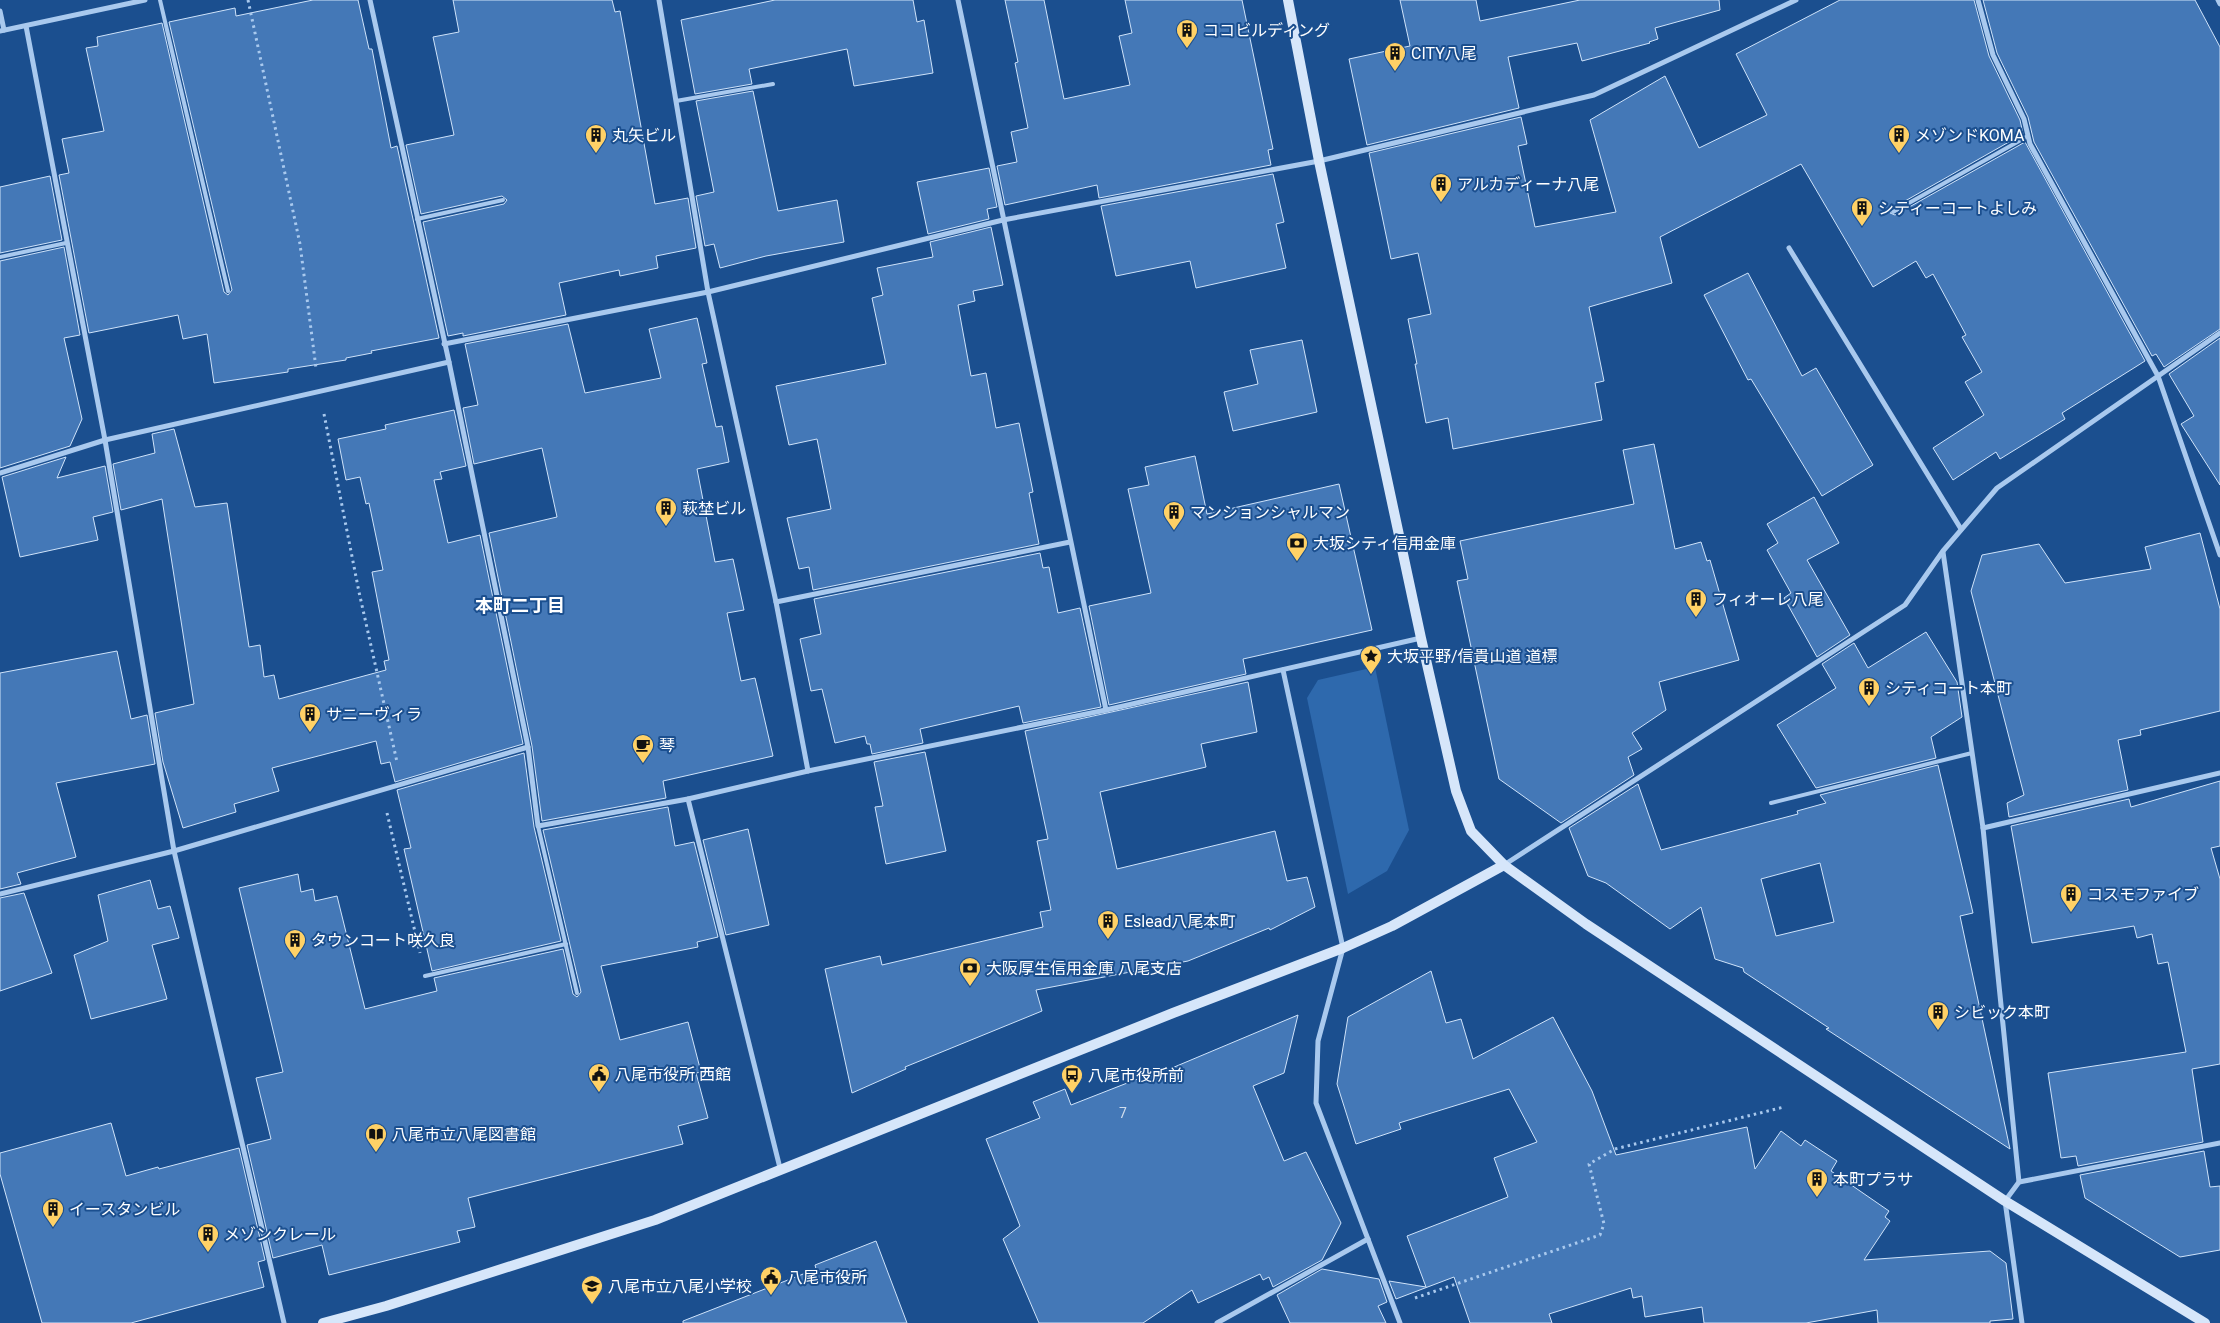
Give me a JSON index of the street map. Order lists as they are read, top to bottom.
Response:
{
  "districts": ["本町二丁目"],
  "places": {
    "building": [
      "ココビルディング",
      "CITY八尾",
      "丸矢ビル",
      "メゾンドKOMA",
      "アルカディーナ八尾",
      "シティーコートよしみ",
      "萩埜ビル",
      "マンションシャルマン",
      "フィオーレ八尾",
      "シティコート本町",
      "サニーヴィラ",
      "コスモファイブ",
      "Eslead八尾本町",
      "タウンコート咲久良",
      "シビック本町",
      "本町プラサ",
      "イースタンビル",
      "メゾンクレール"
    ],
    "bank": ["大坂シティ信用金庫", "大阪厚生信用金庫 八尾支店"],
    "place": ["大坂平野/信貴山道 道標"],
    "cafe": ["琴"],
    "public building": ["八尾市役所 西館", "八尾市役所"],
    "bus stop": ["八尾市役所前"],
    "library": ["八尾市立八尾図書館"],
    "school or university": ["八尾市立八尾小学校"]
  },
  "house_numbers": ["7"]
}
